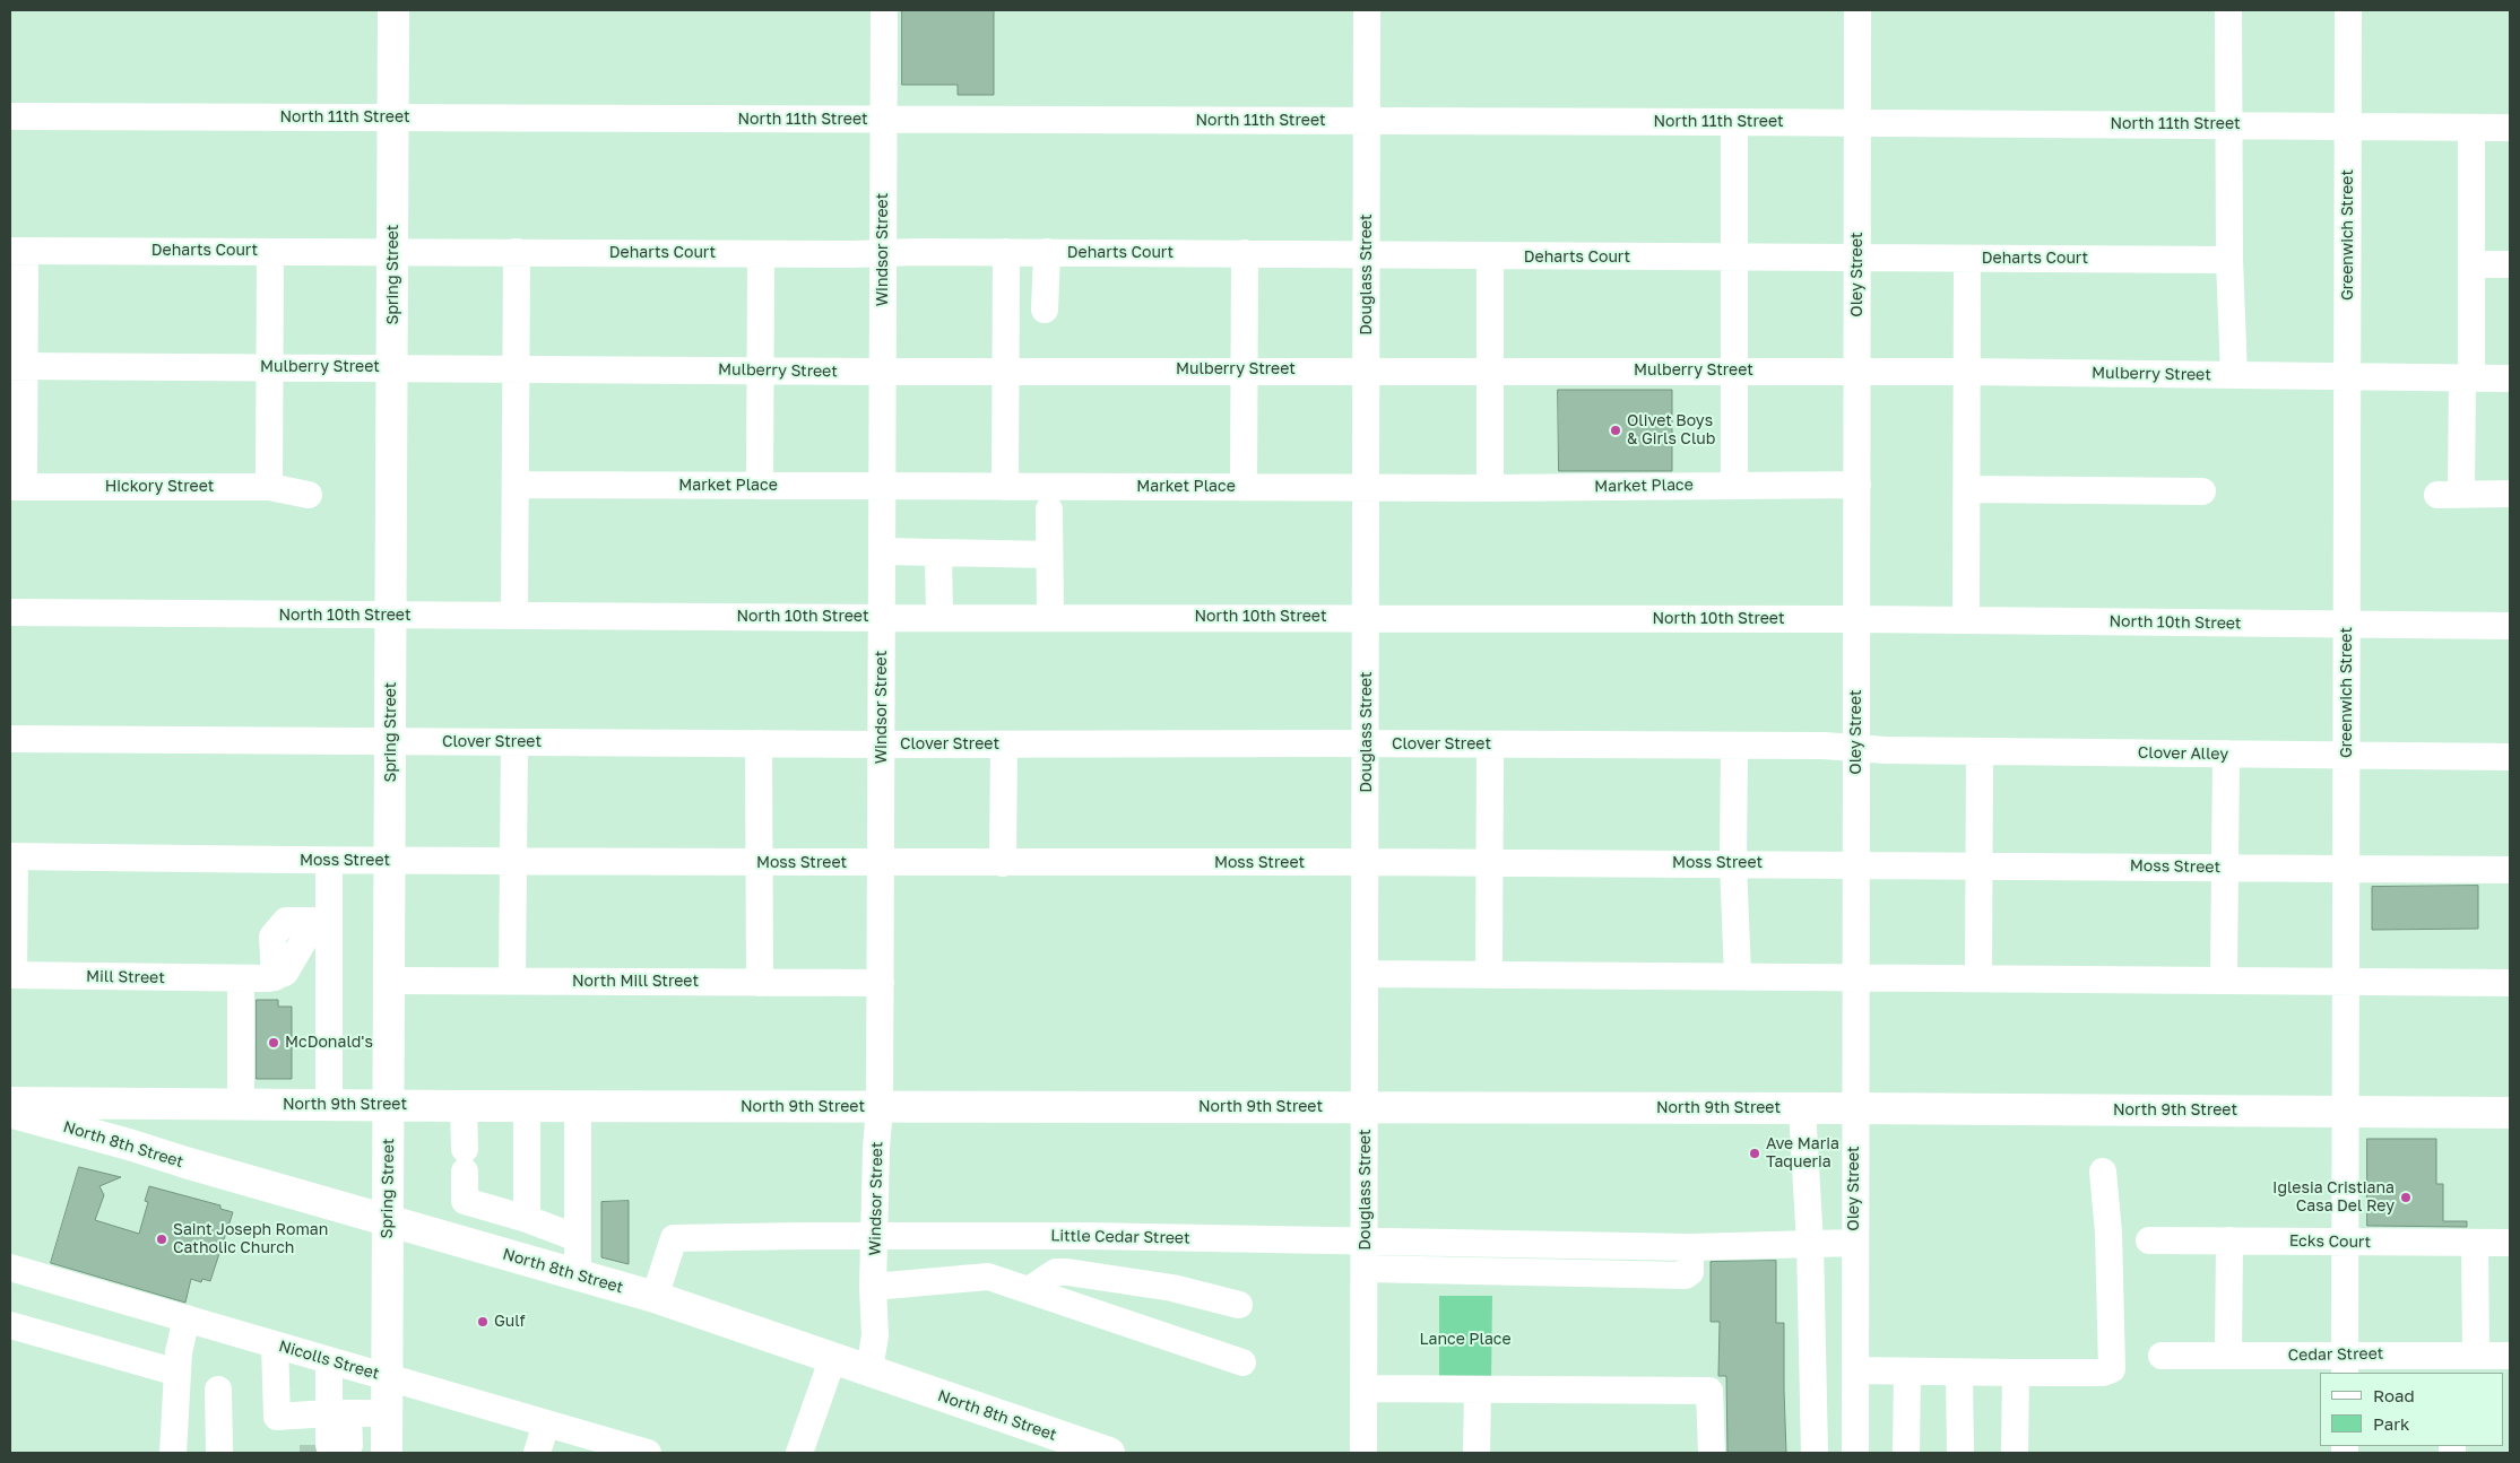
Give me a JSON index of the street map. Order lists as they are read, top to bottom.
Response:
{
  "streets": {
    "main road": ["Spring Street", "North 9th Street", "North 8th Street"],
    "street": [
      "North 11th Street",
      "Greenwich Street",
      "Windsor Street",
      "Deharts Court",
      "Douglass Street",
      "Oley Street",
      "Mulberry Street",
      "Market Place",
      "Hickory Street",
      "North 10th Street",
      "Clover Street",
      "Clover Alley",
      "Moss Street",
      "Mill Street",
      "North Mill Street",
      "Little Cedar Street",
      "Ecks Court",
      "Cedar Street",
      "Nicolls Street"
    ]
  },
  "crossings": [
    ["North 11th Street", "Greenwich Street"],
    ["North 11th Street", "Windsor Street"],
    ["North 11th Street", "Spring Street"],
    ["North 11th Street", "Douglass Street"],
    ["North 11th Street", "Oley Street"],
    ["Greenwich Street", "Mulberry Street"],
    ["Greenwich Street", "North 10th Street"],
    ["Greenwich Street", "Clover Alley"],
    ["Greenwich Street", "Moss Street"],
    ["Greenwich Street", "North 9th Street"],
    ["Greenwich Street", "Ecks Court"],
    ["Greenwich Street", "Cedar Street"],
    ["Windsor Street", "Deharts Court"],
    ["Windsor Street", "Mulberry Street"],
    ["Windsor Street", "Market Place"],
    ["Windsor Street", "North 10th Street"],
    ["Windsor Street", "Clover Street"],
    ["Windsor Street", "Moss Street"],
    ["Windsor Street", "North Mill Street"],
    ["Windsor Street", "North 9th Street"],
    ["Windsor Street", "North 8th Street"],
    ["Windsor Street", "Little Cedar Street"],
    ["Deharts Court", "Spring Street"],
    ["Deharts Court", "Douglass Street"],
    ["Deharts Court", "Oley Street"],
    ["Spring Street", "Mulberry Street"],
    ["Spring Street", "North 10th Street"],
    ["Spring Street", "Clover Street"],
    ["Spring Street", "Moss Street"],
    ["Spring Street", "North Mill Street"],
    ["Spring Street", "North 9th Street"],
    ["Spring Street", "North 8th Street"],
    ["Spring Street", "Nicolls Street"],
    ["Douglass Street", "Mulberry Street"],
    ["Douglass Street", "Market Place"],
    ["Douglass Street", "North 10th Street"],
    ["Douglass Street", "Clover Street"],
    ["Douglass Street", "Moss Street"],
    ["Douglass Street", "North 9th Street"],
    ["Douglass Street", "Little Cedar Street"],
    ["Oley Street", "Mulberry Street"],
    ["Oley Street", "Market Place"],
    ["Oley Street", "North 10th Street"],
    ["Oley Street", "Clover Street"],
    ["Oley Street", "Clover Alley"],
    ["Oley Street", "Moss Street"],
    ["Oley Street", "North 9th Street"],
    ["Oley Street", "Little Cedar Street"],
    ["Clover Street", "Clover Alley"],
    ["North 8th Street", "Little Cedar Street"]
  ],
  "parks": ["Lance Place"],
  "places": [
    "Olivet Boys & Girls Club",
    "McDonald's",
    "Ave Maria Taqueria",
    "Iglesia Cristiana Casa Del Rey",
    "Saint Joseph Roman Catholic Church",
    "Gulf"
  ],
  "legend": ["Road", "Park"]
}
